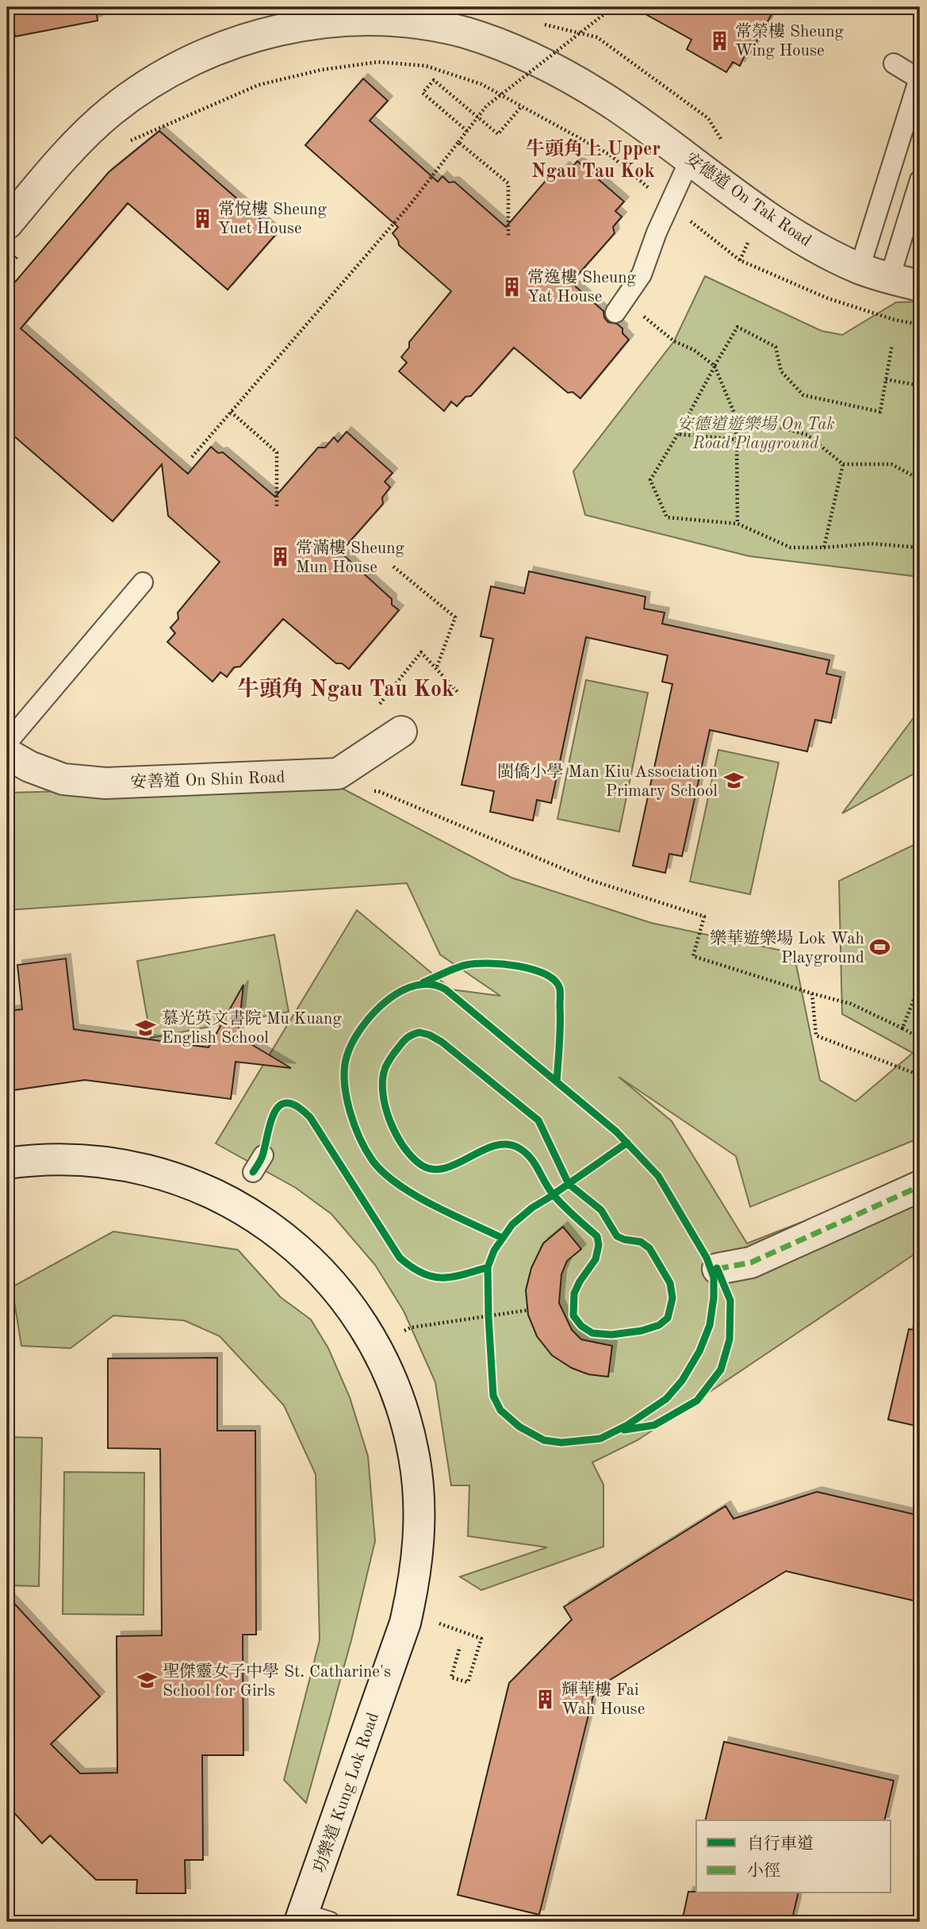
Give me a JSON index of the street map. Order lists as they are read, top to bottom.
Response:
{
  "streets": {
    "street": ["安德道 On Tak Road", "安善道 On Shin Road", "功樂道 Kung Lok Road"]
  },
  "districts": ["牛頭角上 Upper Ngau Tau Kok", "牛頭角 Ngau Tau Kok"],
  "parks": ["安德道遊樂場 On Tak Road Playground"],
  "places": {
    "building": [
      "常榮樓 Sheung Wing House",
      "常悅樓 Sheung Yuet House",
      "常逸樓 Sheung Yat House",
      "常滿樓 Sheung Mun House",
      "輝華樓 Fai Wah House"
    ],
    "school or university": ["閩僑小學 Man Kiu Association Primary School", "慕光英文書院 Mu Kuang English School", "聖傑靈女子中學 St. Catharine's School for Girls"],
    "sports": ["樂華遊樂場 Lok Wah Playground"]
  },
  "legend": ["自行車道", "小徑"]
}
